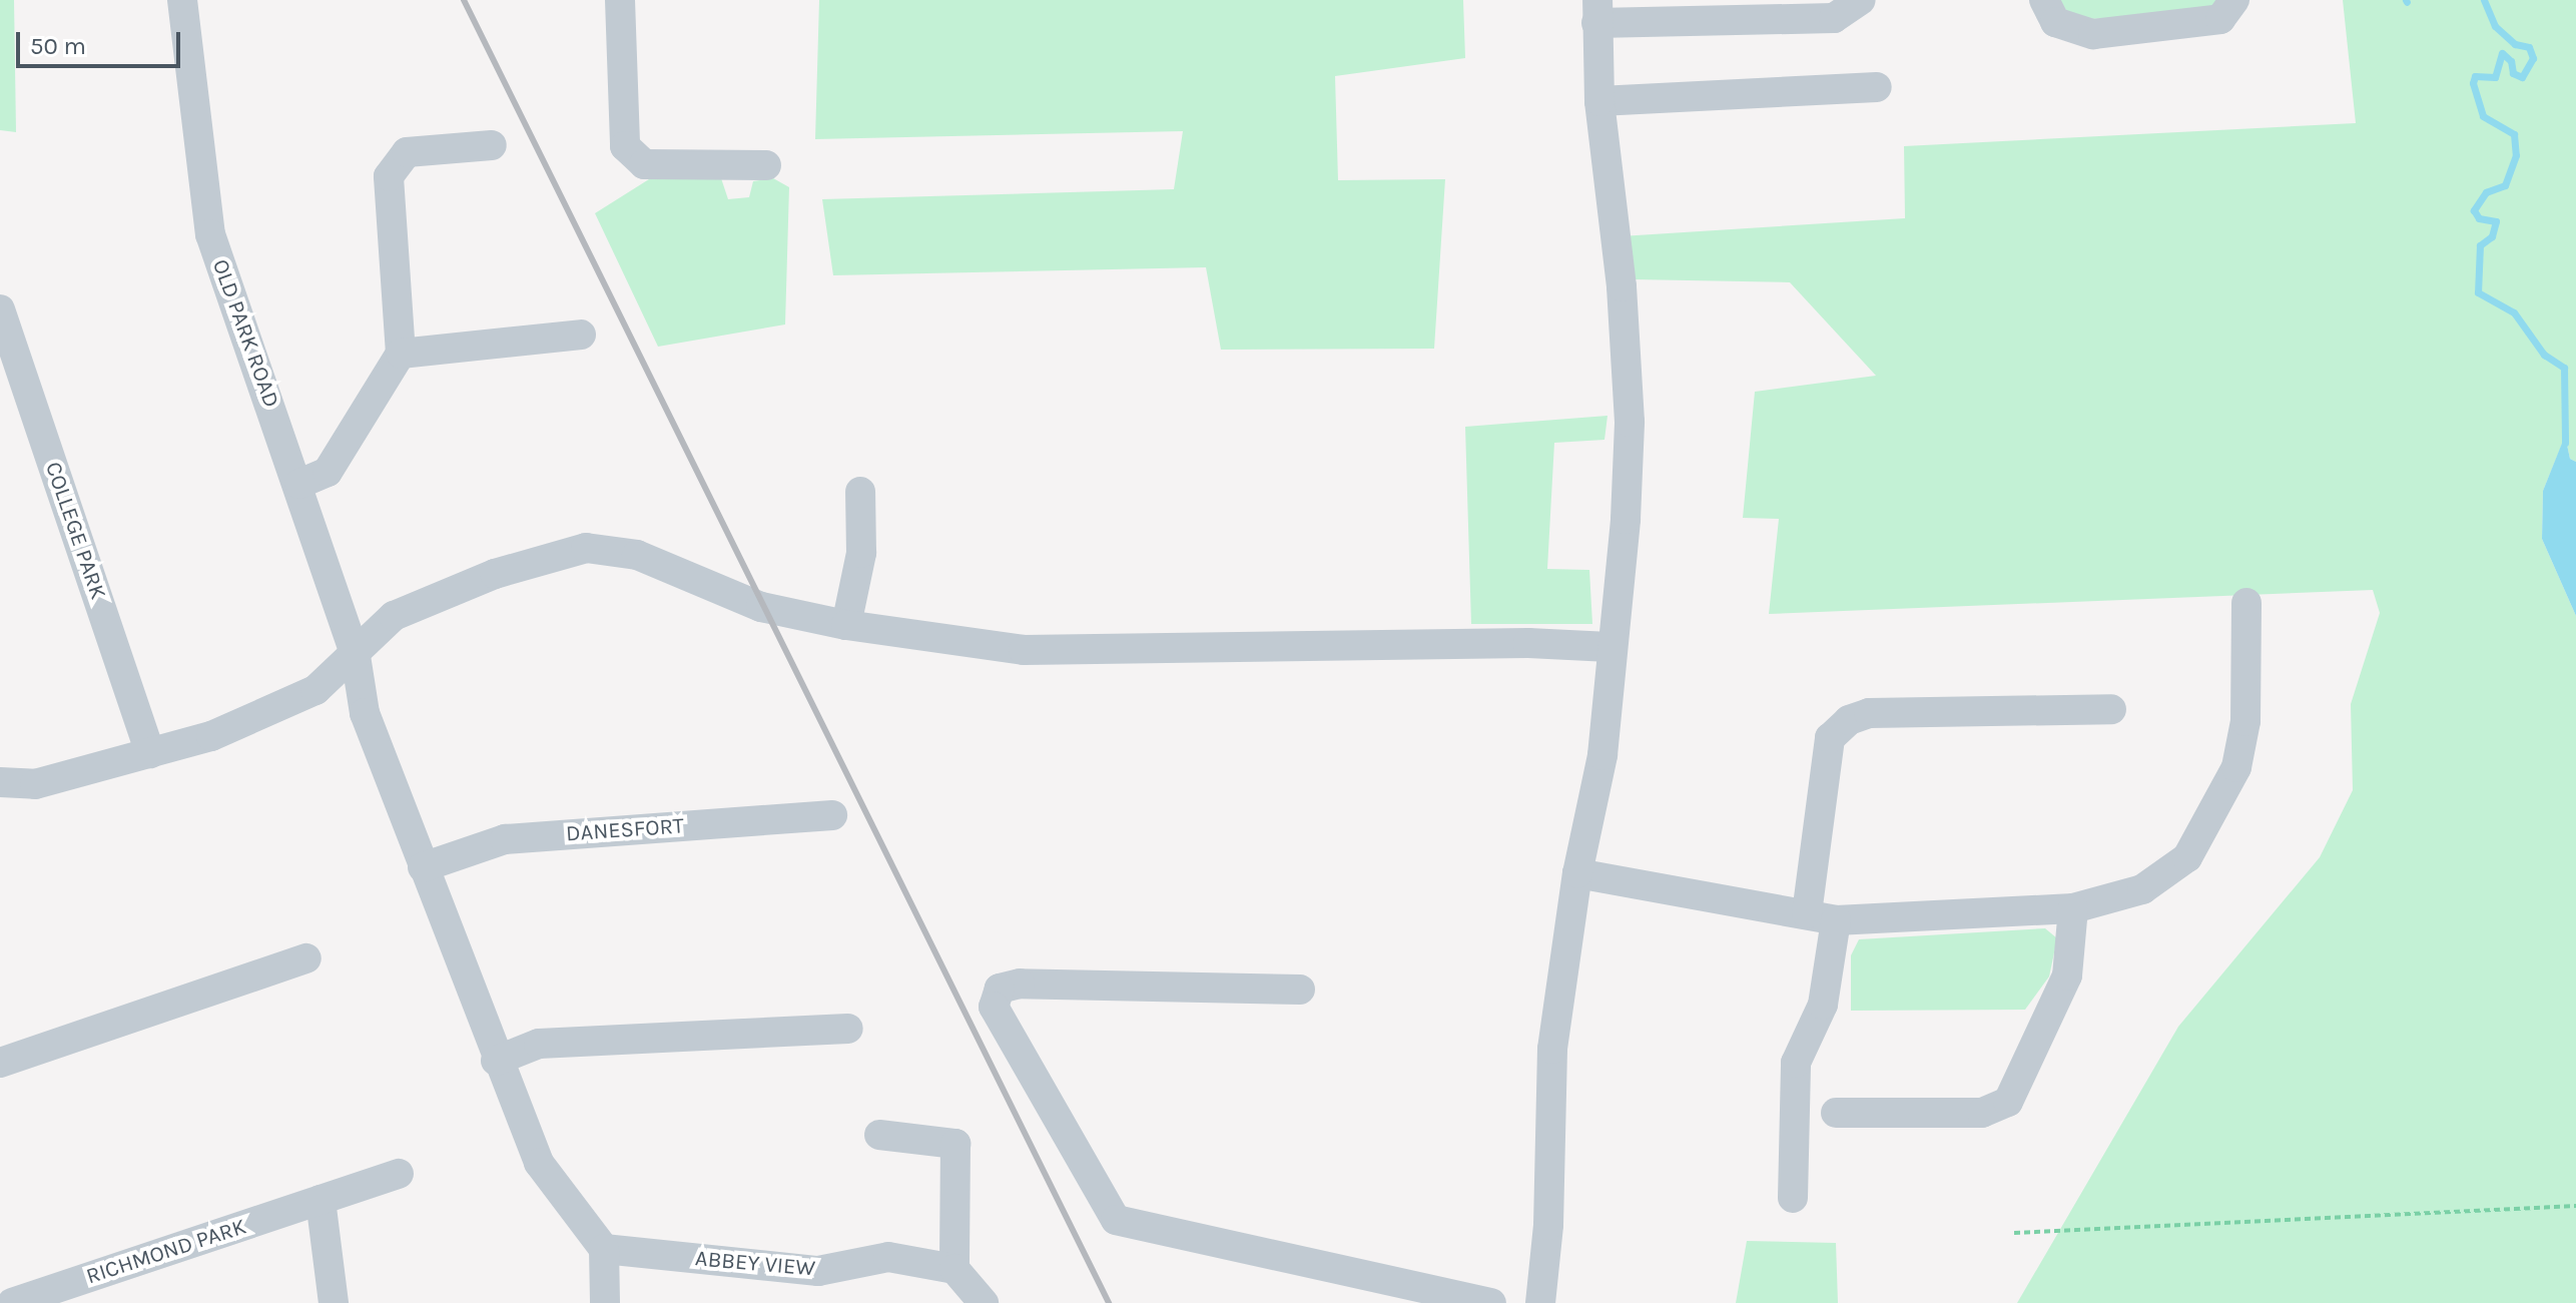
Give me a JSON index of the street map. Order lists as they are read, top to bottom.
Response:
{
  "streets": {
    "street": [
      "OLD PARK ROAD",
      "COLLEGE PARK",
      "DANESFORT",
      "RICHMOND PARK",
      "ABBEY VIEW"
    ]
  },
  "scale_bar": "50 m"
}
